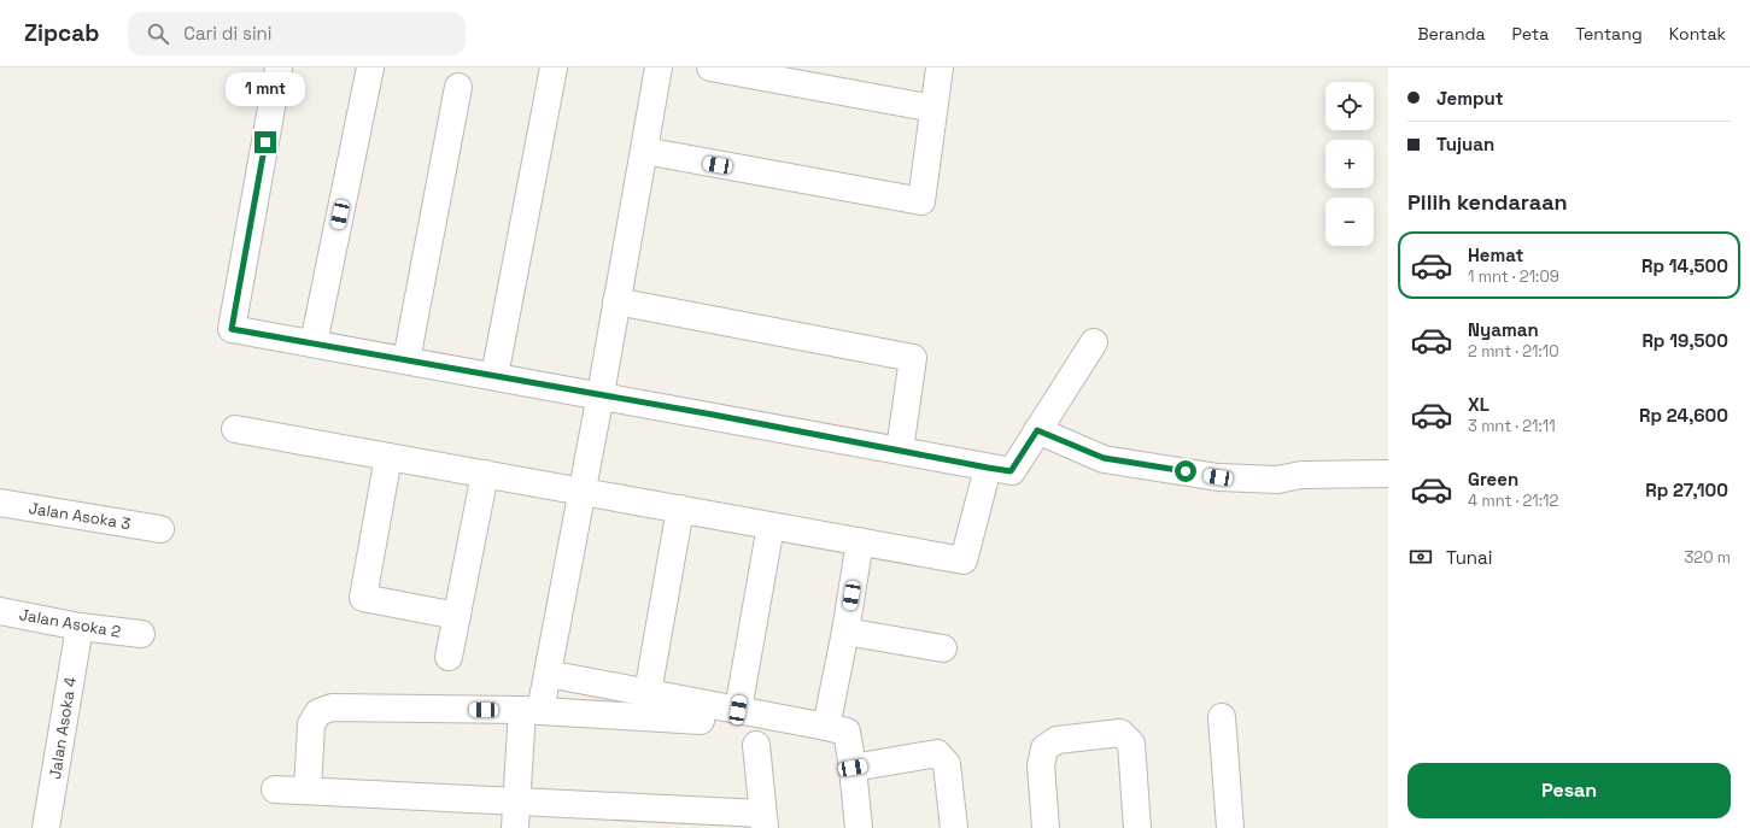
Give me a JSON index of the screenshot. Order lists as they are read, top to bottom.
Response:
{
  "streets": {
    "street": ["Jalan Asoka 3", "Jalan Asoka 2", "Jalan Asoka 4"]
  },
  "crossings": [
    ["Jalan Asoka 2", "Jalan Asoka 4"]
  ],
  "page": {
    "header": "Zipcab",
    "search": "Cari di sini",
    "nav": [
      "Beranda",
      "Peta",
      "Tentang",
      "Kontak"
    ],
    "banner": ["Jemput", "Tujuan"],
    "bubble": "1 mnt",
    "map_buttons": ["+", "−"],
    "heading": "Pilih kendaraan",
    "list": [
      {
        "name": "Hemat",
        "note": "1 mnt · 21:09",
        "value": "Rp 14,500"
      },
      {
        "name": "Nyaman",
        "note": "2 mnt · 21:10",
        "value": "Rp 19,500"
      },
      {
        "name": "XL",
        "note": "3 mnt · 21:11",
        "value": "Rp 24,600"
      },
      {
        "name": "Green",
        "note": "4 mnt · 21:12",
        "value": "Rp 27,100"
      }
    ],
    "pay": ["Tunai", "320 m"],
    "buttons": "Pesan"
  }
}
